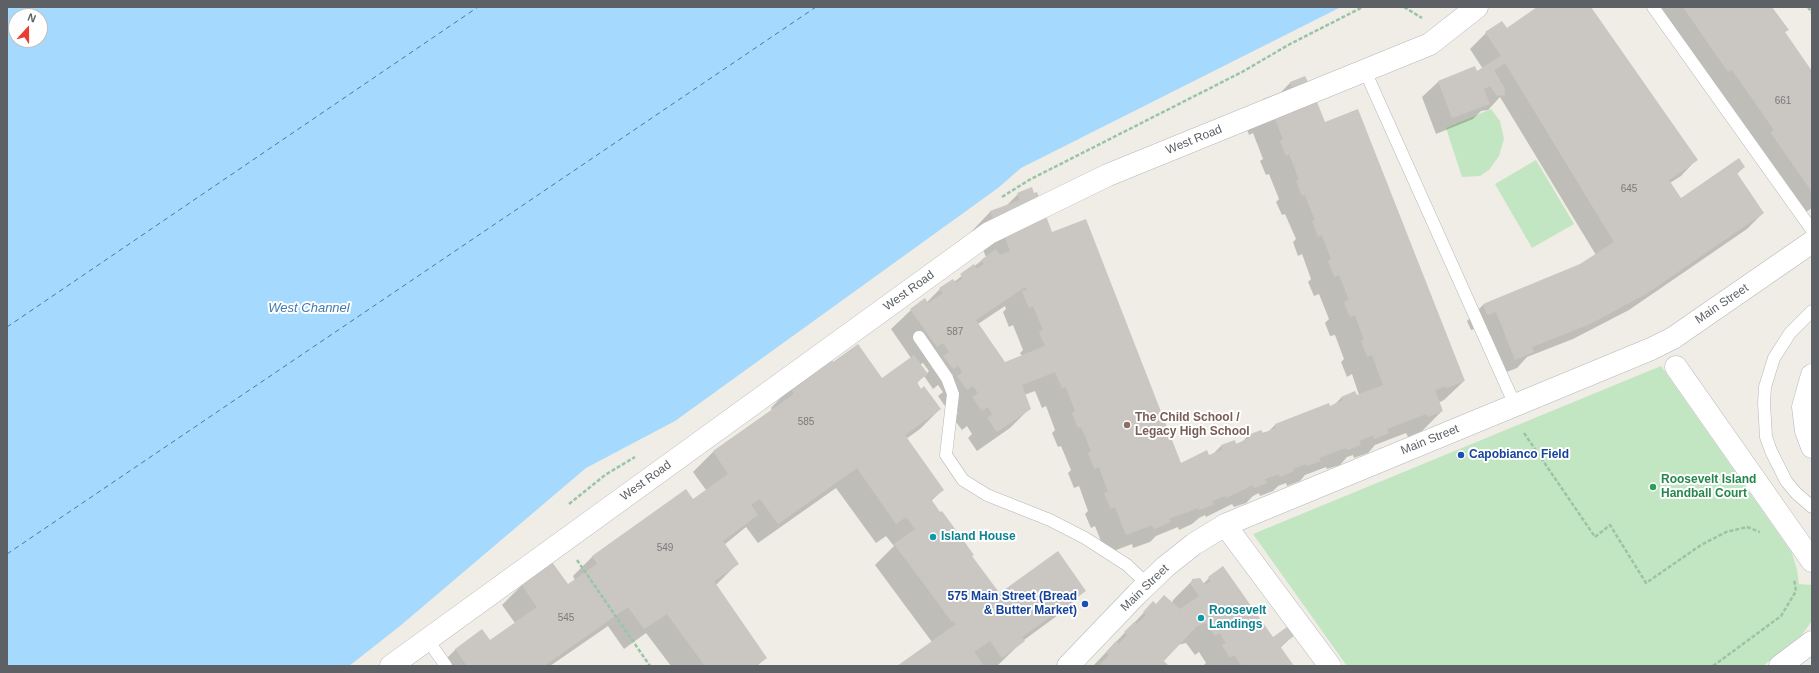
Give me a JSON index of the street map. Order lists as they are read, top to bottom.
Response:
{
  "streets": {
    "street": ["West Road", "Main Street"]
  },
  "water": ["West Channel"],
  "places": [
    "The Child School / Legacy High School",
    "Capobianco Field",
    "Roosevelt Island Handball Court",
    "Island House",
    "575 Main Street (Bread & Butter Market)",
    "Roosevelt Landings"
  ],
  "house_numbers": [
    "661",
    "645",
    "587",
    "585",
    "549",
    "545"
  ],
  "north": "top"
}
